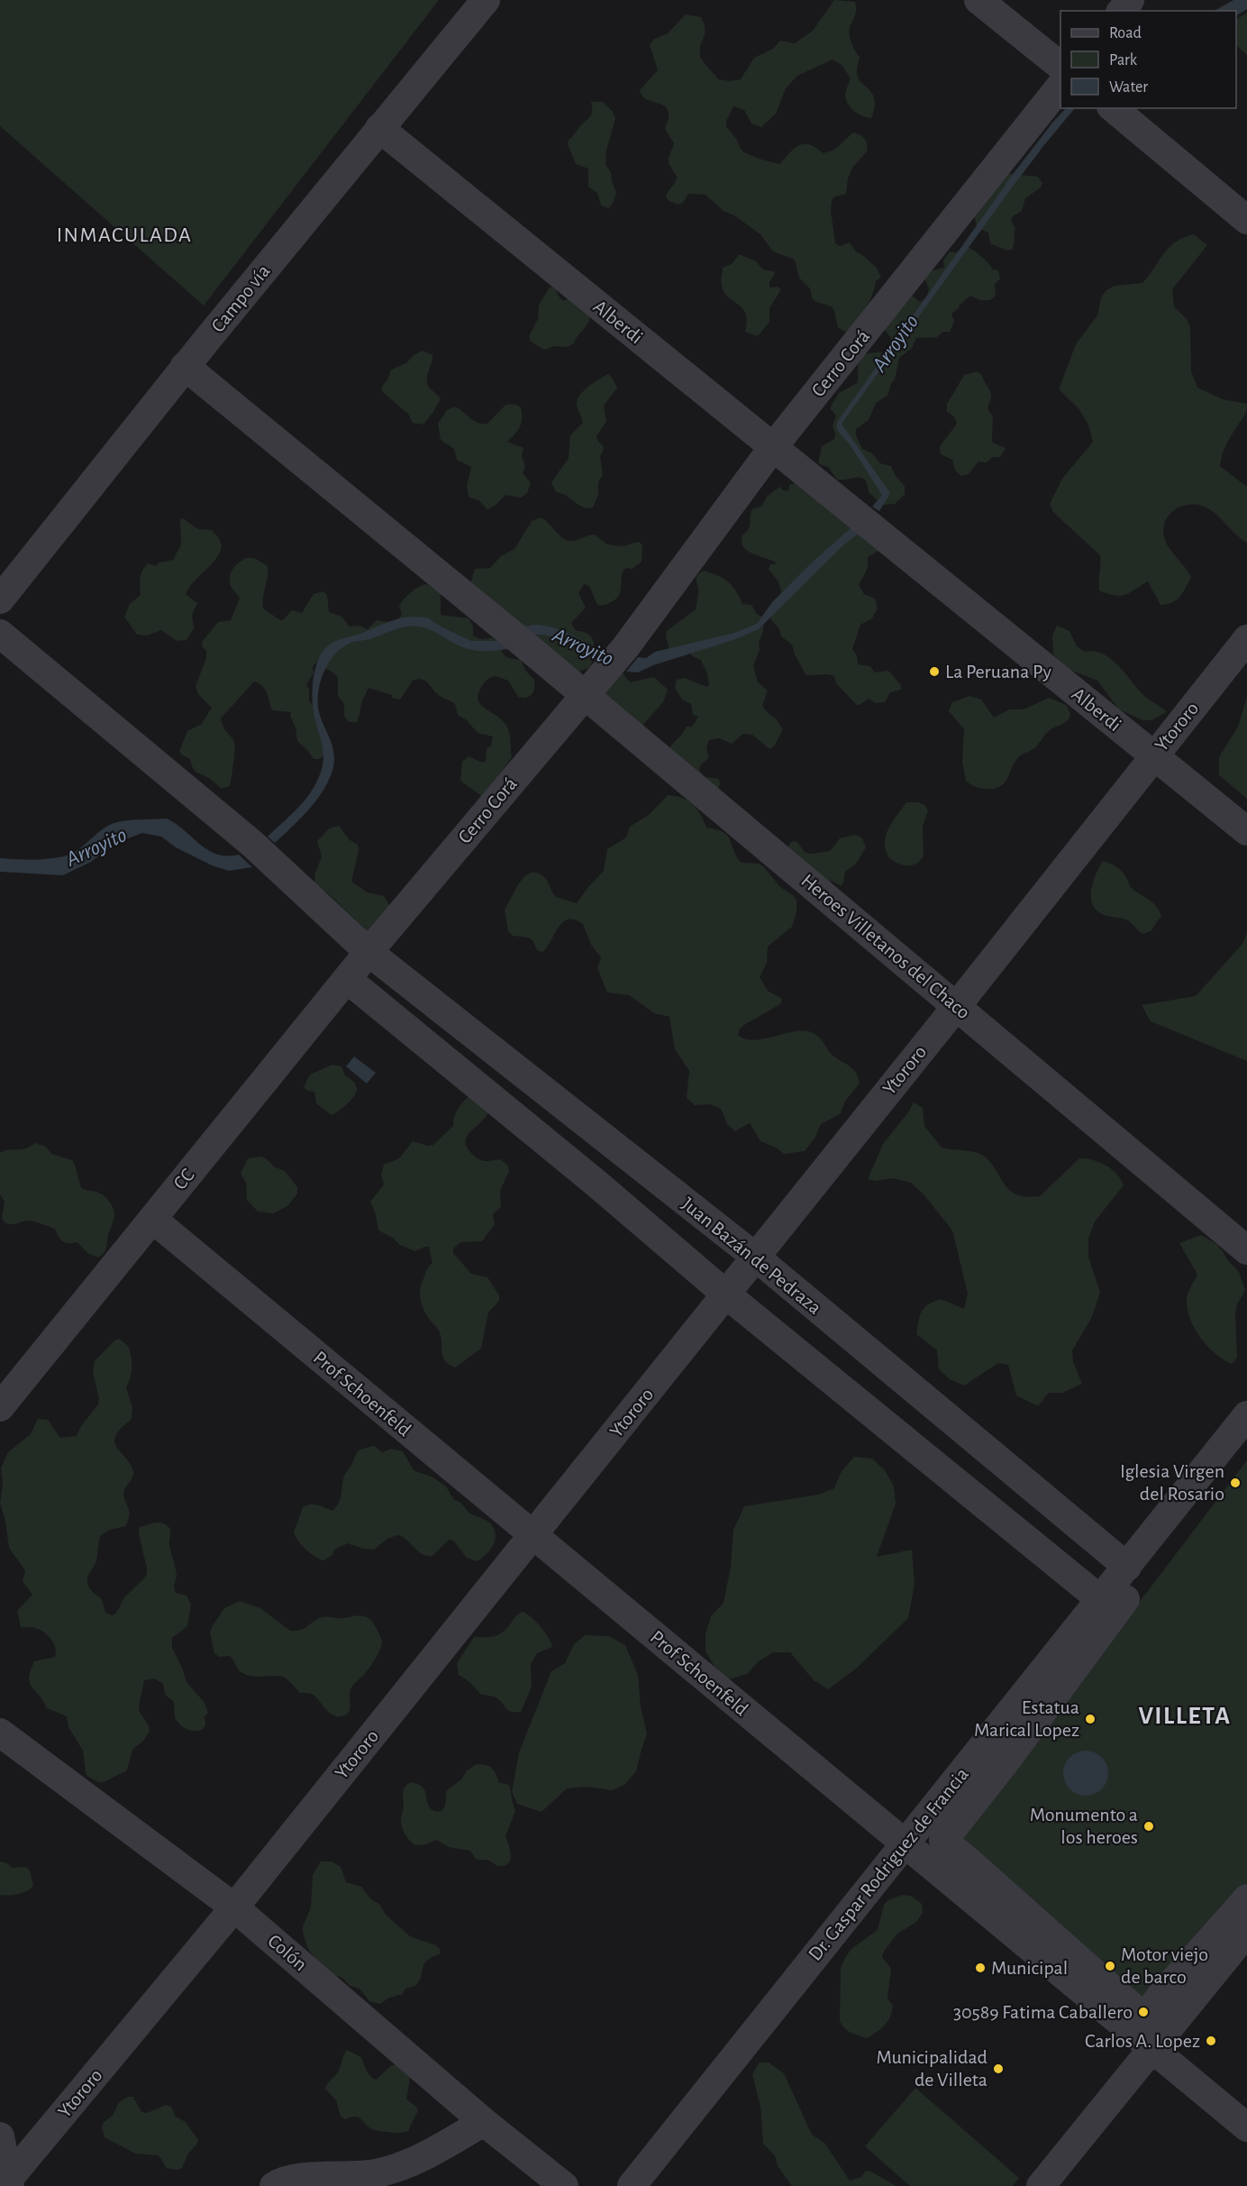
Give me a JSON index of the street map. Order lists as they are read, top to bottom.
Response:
{
  "streets": {
    "street": [
      "Campo vía",
      "Alberdi",
      "Cerro Corá",
      "Ytororo",
      "Heroes Villetanos del Chaco",
      "CC",
      "Juan Bazán de Pedraza",
      "Prof Schoenfeld",
      "Dr. Gaspar Rodriguez de Francia",
      "Colón"
    ]
  },
  "crossings": [
    ["Campo vía", "Alberdi"],
    ["Campo vía", "Heroes Villetanos del Chaco"],
    ["Alberdi", "Cerro Corá"],
    ["Alberdi", "Ytororo"],
    ["Cerro Corá", "Heroes Villetanos del Chaco"],
    ["Cerro Corá", "CC"],
    ["Cerro Corá", "Juan Bazán de Pedraza"],
    ["Ytororo", "Heroes Villetanos del Chaco"],
    ["Ytororo", "Juan Bazán de Pedraza"],
    ["Ytororo", "Prof Schoenfeld"],
    ["Ytororo", "Colón"],
    ["CC", "Juan Bazán de Pedraza"],
    ["CC", "Prof Schoenfeld"],
    ["Juan Bazán de Pedraza", "Dr. Gaspar Rodriguez de Francia"],
    ["Prof Schoenfeld", "Dr. Gaspar Rodriguez de Francia"]
  ],
  "districts": ["INMACULADA", "VILLETA"],
  "water": ["Arroyito"],
  "places": [
    "La Peruana Py",
    "Iglesia Virgen del Rosario",
    "Estatua Marical Lopez",
    "Monumento a los heroes",
    "Motor viejo de barco",
    "Municipal",
    "30589 Fatima Caballero",
    "Carlos A. Lopez",
    "Municipalidad de Villeta"
  ],
  "legend": ["Road", "Park", "Water"]
}
